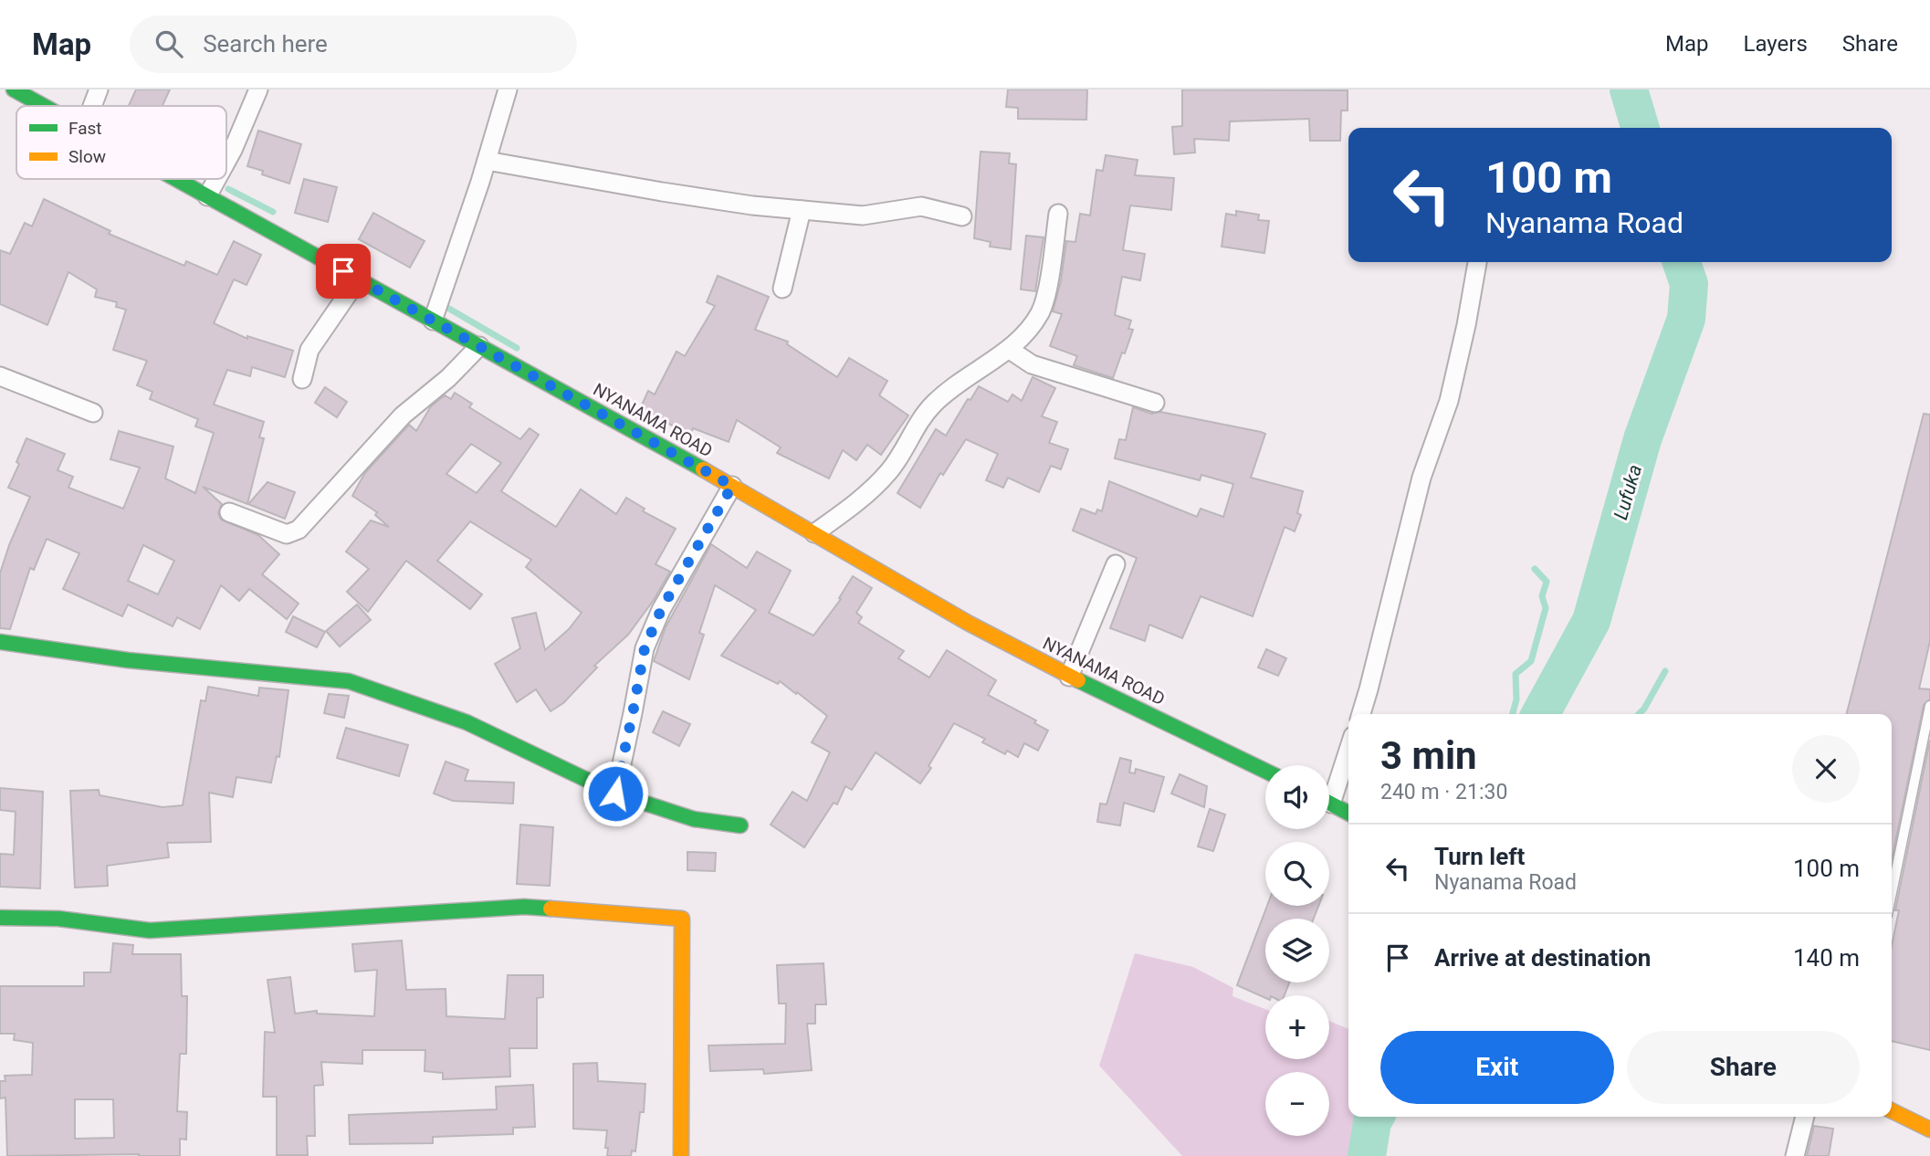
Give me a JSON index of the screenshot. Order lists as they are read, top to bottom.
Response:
{
  "streets": {
    "street": ["NYANAMA ROAD"]
  },
  "water": ["Lufuka"],
  "legend": ["Fast", "Slow"],
  "page": {
    "header": "Map",
    "search": "Search here",
    "nav": ["Map", "Layers", "Share"],
    "turn": ["100 m", "Nyanama Road"],
    "heading": ["3 min", "240 m · 21:30"],
    "map_buttons": ["+", "−"],
    "list": [
      {
        "name": "Turn left",
        "note": "Nyanama Road",
        "value": "100 m"
      },
      {
        "name": "Arrive at destination",
        "value": "140 m"
      }
    ],
    "buttons": ["Exit", "Share"]
  }
}
